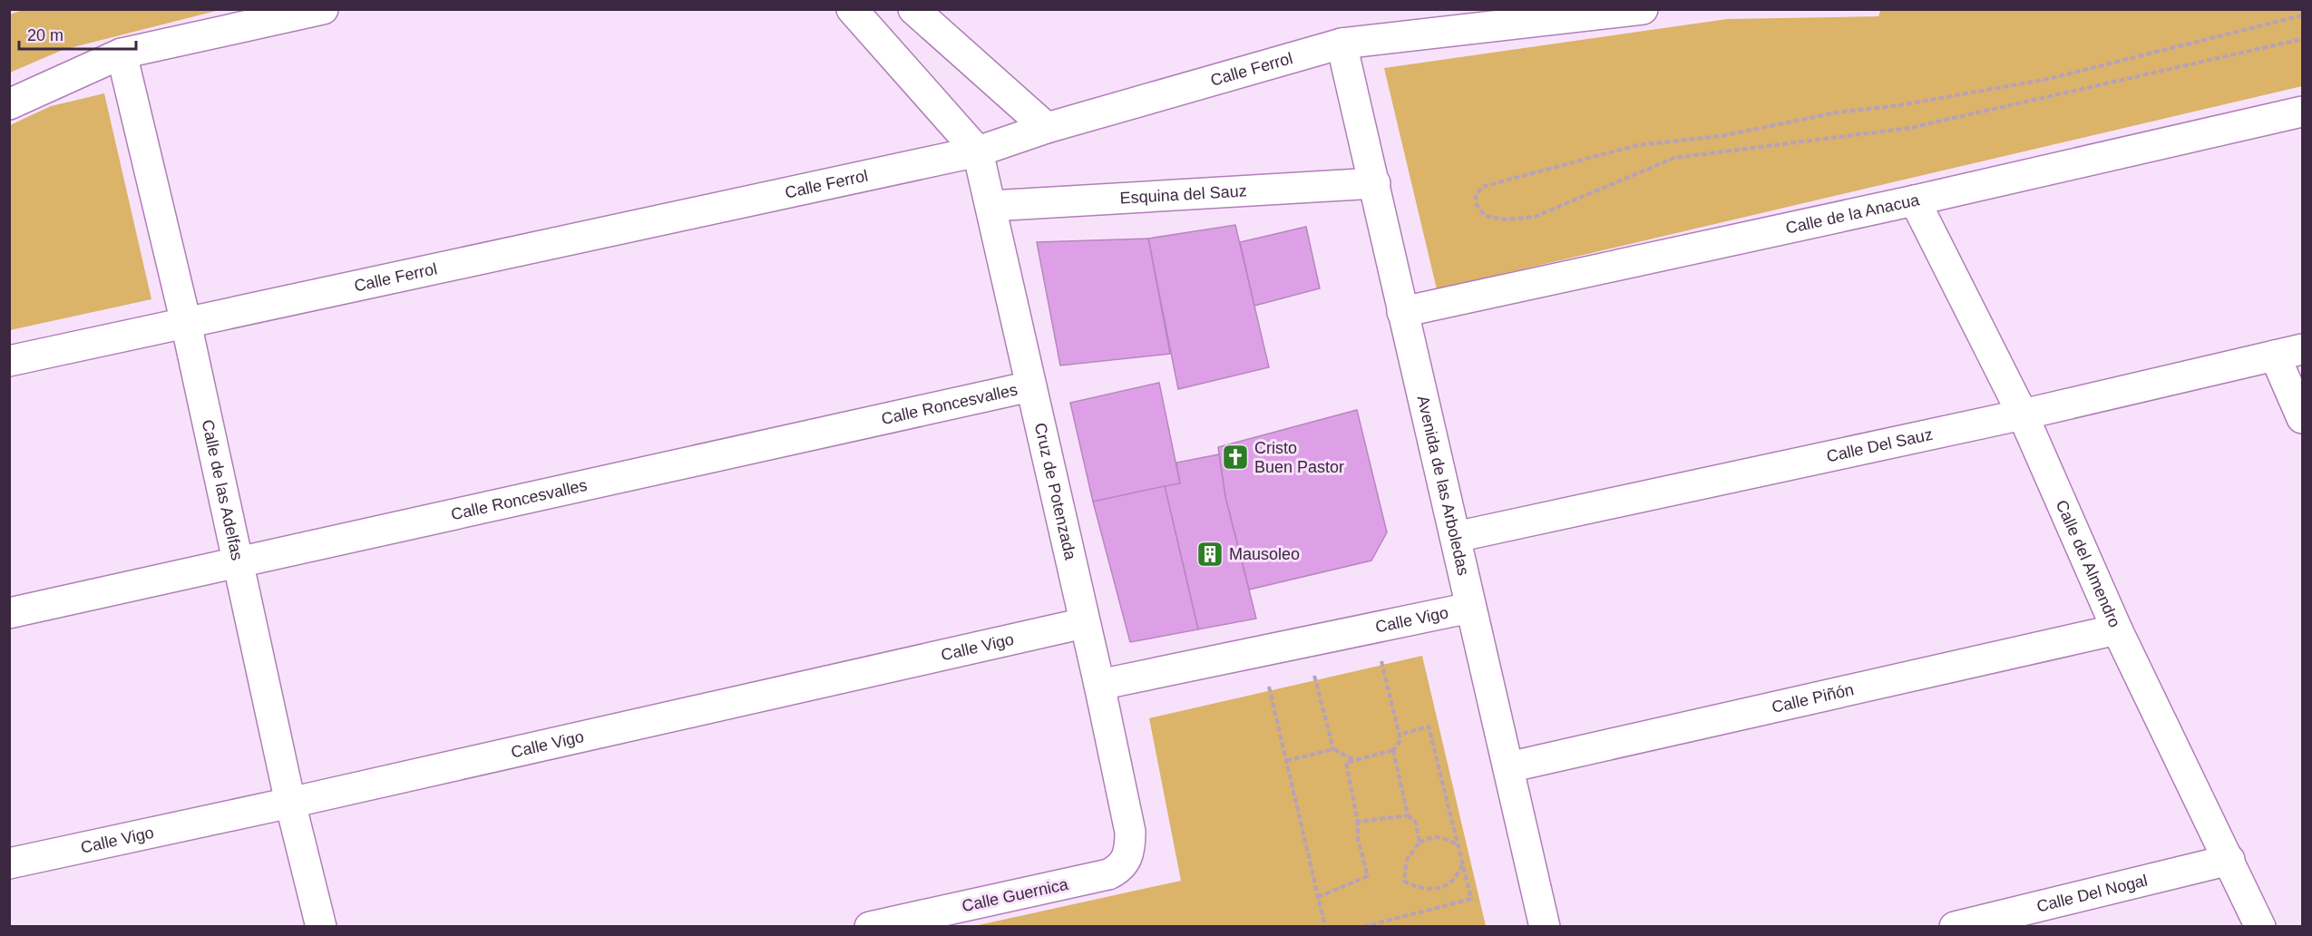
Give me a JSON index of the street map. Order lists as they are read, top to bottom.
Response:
{
  "streets": {
    "street": [
      "Calle Ferrol",
      "Esquina del Sauz",
      "Calle de la Anacua",
      "Calle Roncesvalles",
      "Calle Del Sauz",
      "Avenida de las Arboledas",
      "Calle de las Adelfas",
      "Cruz de Potenzada",
      "Calle del Almendro",
      "Calle Vigo",
      "Calle Piñón",
      "Calle Del Nogal",
      "Calle Guernica"
    ]
  },
  "crossings": [
    ["Calle Ferrol", "Avenida de las Arboledas"],
    ["Calle Ferrol", "Calle de las Adelfas"],
    ["Calle Ferrol", "Cruz de Potenzada"],
    ["Esquina del Sauz", "Avenida de las Arboledas"],
    ["Esquina del Sauz", "Cruz de Potenzada"],
    ["Calle de la Anacua", "Avenida de las Arboledas"],
    ["Calle de la Anacua", "Calle del Almendro"],
    ["Calle Roncesvalles", "Calle de las Adelfas"],
    ["Calle Roncesvalles", "Cruz de Potenzada"],
    ["Calle Del Sauz", "Avenida de las Arboledas"],
    ["Calle Del Sauz", "Calle del Almendro"],
    ["Avenida de las Arboledas", "Calle Vigo"],
    ["Avenida de las Arboledas", "Calle Piñón"],
    ["Calle de las Adelfas", "Calle Vigo"],
    ["Cruz de Potenzada", "Calle Vigo"],
    ["Cruz de Potenzada", "Calle Guernica"],
    ["Calle del Almendro", "Calle Piñón"],
    ["Calle del Almendro", "Calle Del Nogal"]
  ],
  "places": {
    "church": ["Cristo Buen Pastor"],
    "building": ["Mausoleo"]
  },
  "scale_bar": "20 m"
}
